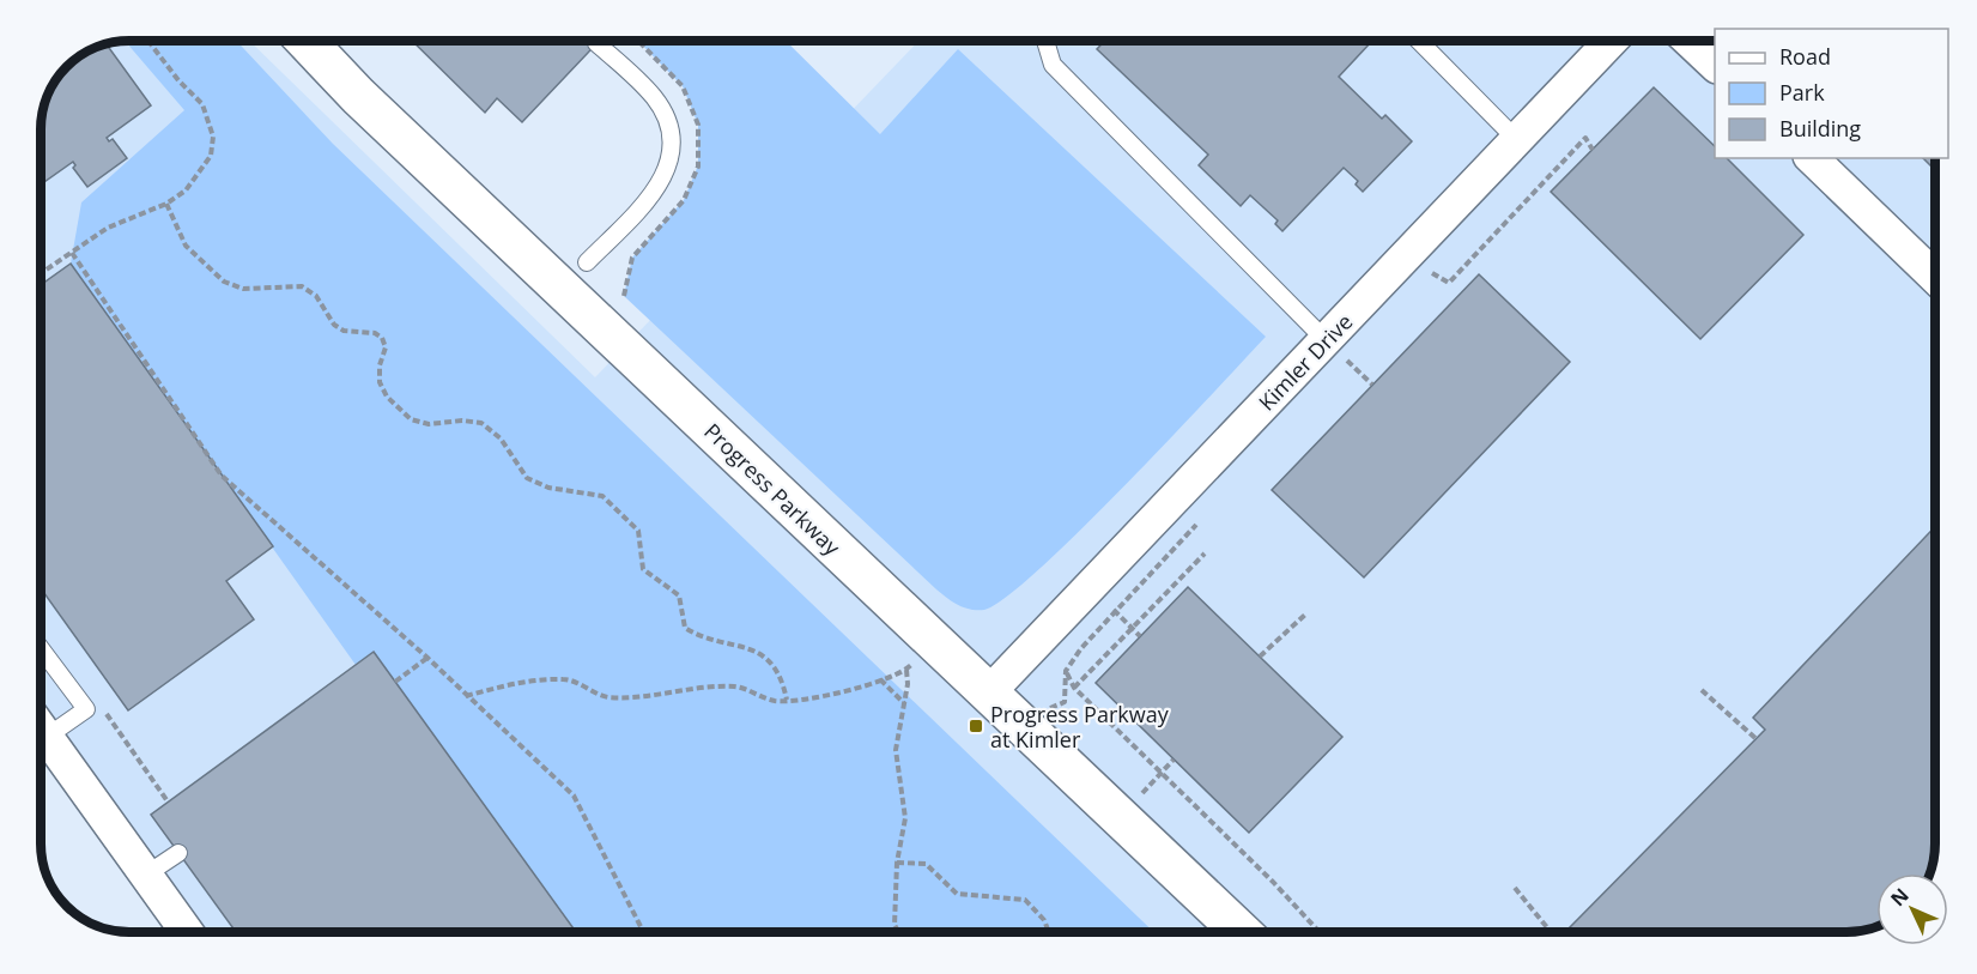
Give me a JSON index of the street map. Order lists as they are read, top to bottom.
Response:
{
  "streets": {
    "street": ["Kimler Drive", "Progress Parkway"]
  },
  "crossings": [
    ["Kimler Drive", "Progress Parkway"]
  ],
  "places": {
    "transit": ["Progress Parkway at Kimler"]
  },
  "legend": ["Road", "Park", "Building"],
  "north": "top left"
}
